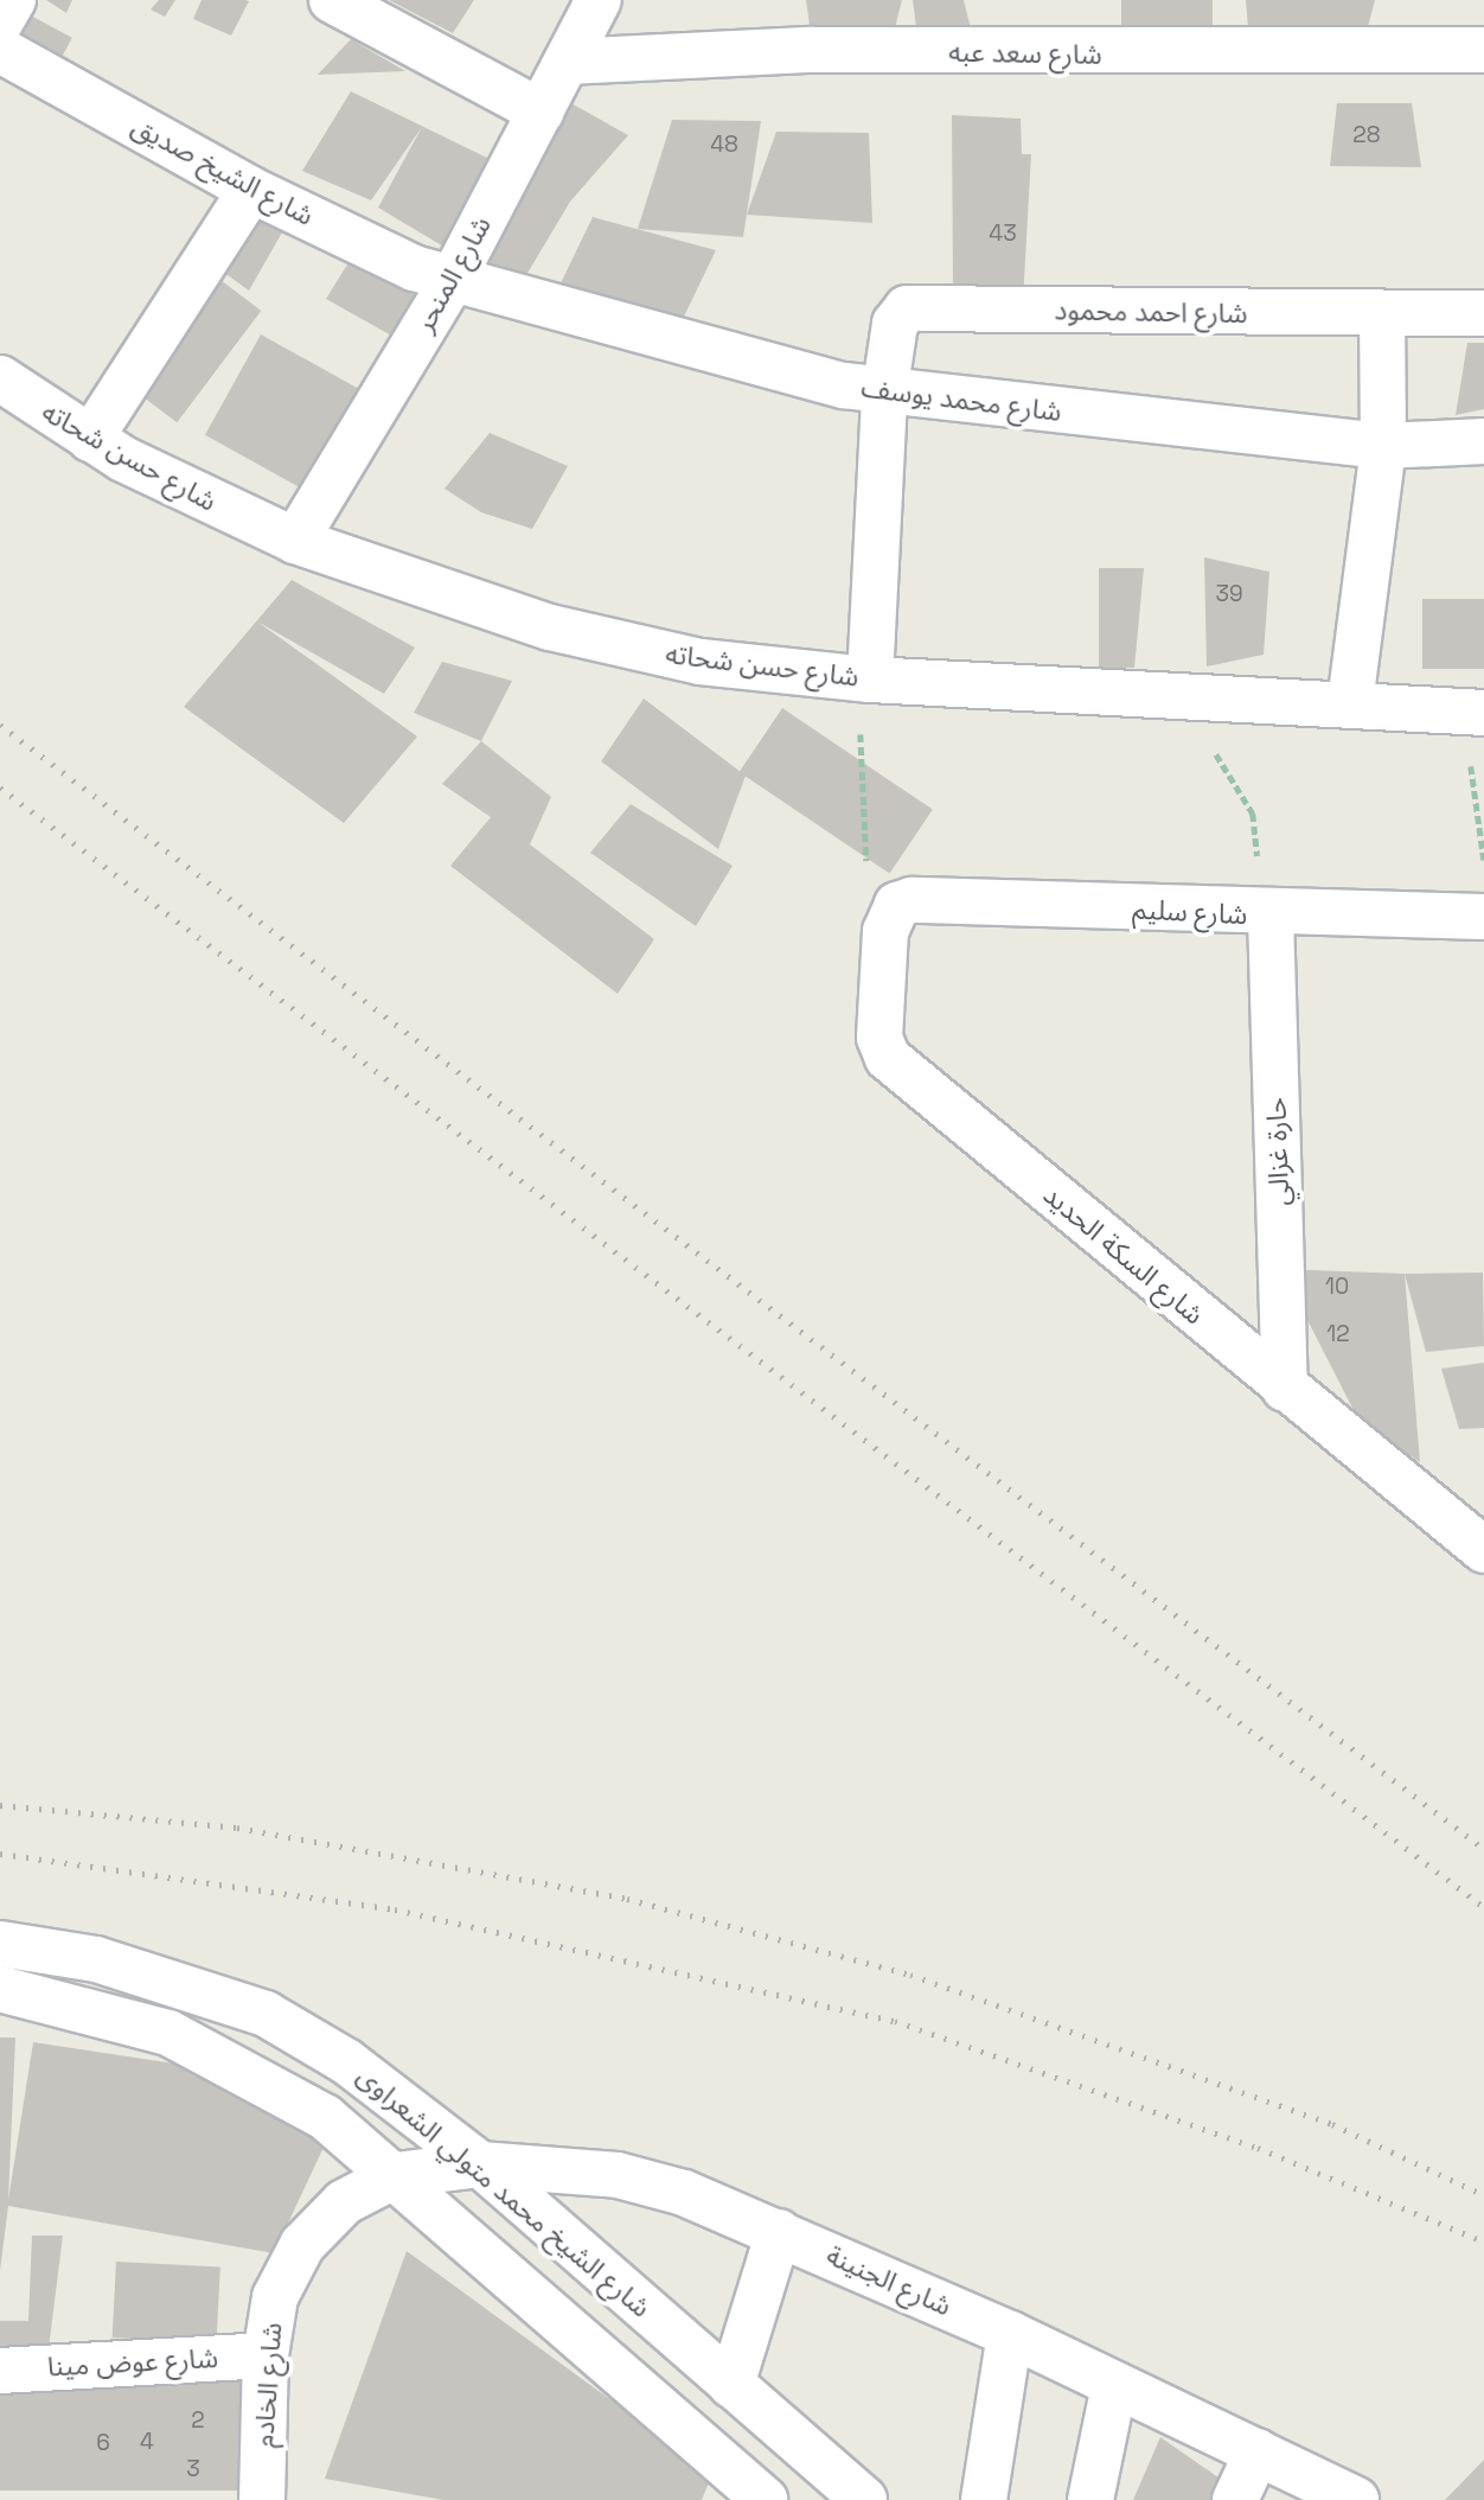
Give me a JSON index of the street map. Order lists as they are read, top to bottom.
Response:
{
  "streets": {
    "street": [
      "شارع سعد عبه",
      "شارع الشيخ صديق",
      "شارع المنحر",
      "شارع احمد محمود",
      "شارع محمد يوسف",
      "شارع حسن شحاته",
      "شارع سليم",
      "حارة غزالي",
      "شارع السكة الحديد",
      "شارع الشيخ محمد متولي الشعراوى",
      "شارع الجنينة",
      "شارع عوض مينا",
      "شارع الخادم"
    ]
  },
  "crossings": [
    ["شارع سعد عبه", "شارع المنحر"],
    ["شارع الشيخ صديق", "شارع المنحر"],
    ["شارع الشيخ صديق", "شارع محمد يوسف"],
    ["شارع المنحر", "شارع محمد يوسف"],
    ["شارع المنحر", "شارع حسن شحاته"],
    ["شارع احمد محمود", "شارع محمد يوسف"],
    ["شارع سليم", "حارة غزالي"],
    ["شارع سليم", "شارع السكة الحديد"],
    ["حارة غزالي", "شارع السكة الحديد"],
    ["شارع الشيخ محمد متولي الشعراوى", "شارع الجنينة"],
    ["شارع الجنينة", "شارع الخادم"],
    ["شارع عوض مينا", "شارع الخادم"]
  ],
  "house_numbers": [
    "28",
    "48",
    "43",
    "39",
    "10",
    "12",
    "2",
    "4",
    "6",
    "3"
  ]
}
